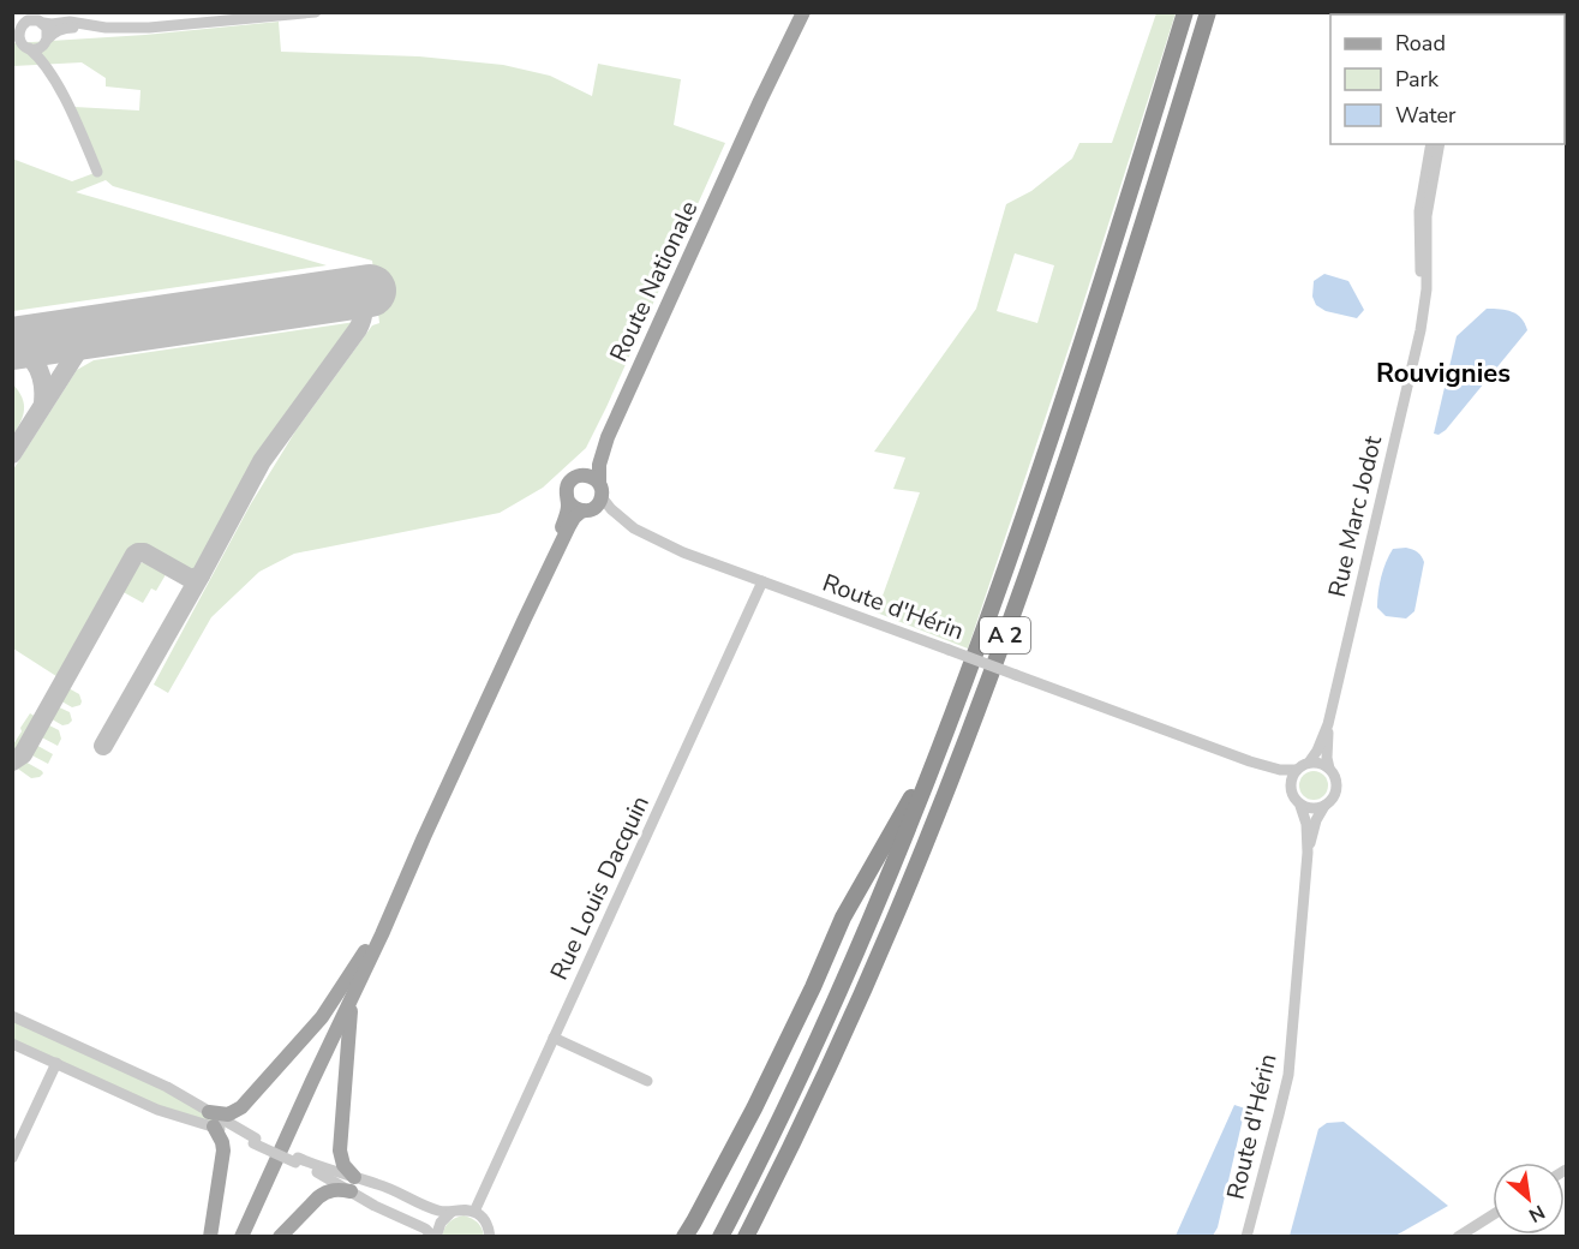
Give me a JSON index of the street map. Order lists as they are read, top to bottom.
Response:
{
  "streets": {
    "highway": ["A 2"],
    "main road": ["Route Nationale"],
    "street": ["Rue Marc Jodot", "Route d'Hérin", "Rue Louis Dacquin"]
  },
  "crossings": [
    ["Route Nationale", "Route d'Hérin"],
    ["Rue Marc Jodot", "Route d'Hérin"],
    ["Route d'Hérin", "Rue Louis Dacquin"]
  ],
  "districts": ["Rouvignies"],
  "legend": ["Road", "Park", "Water"],
  "north": "bottom right"
}
